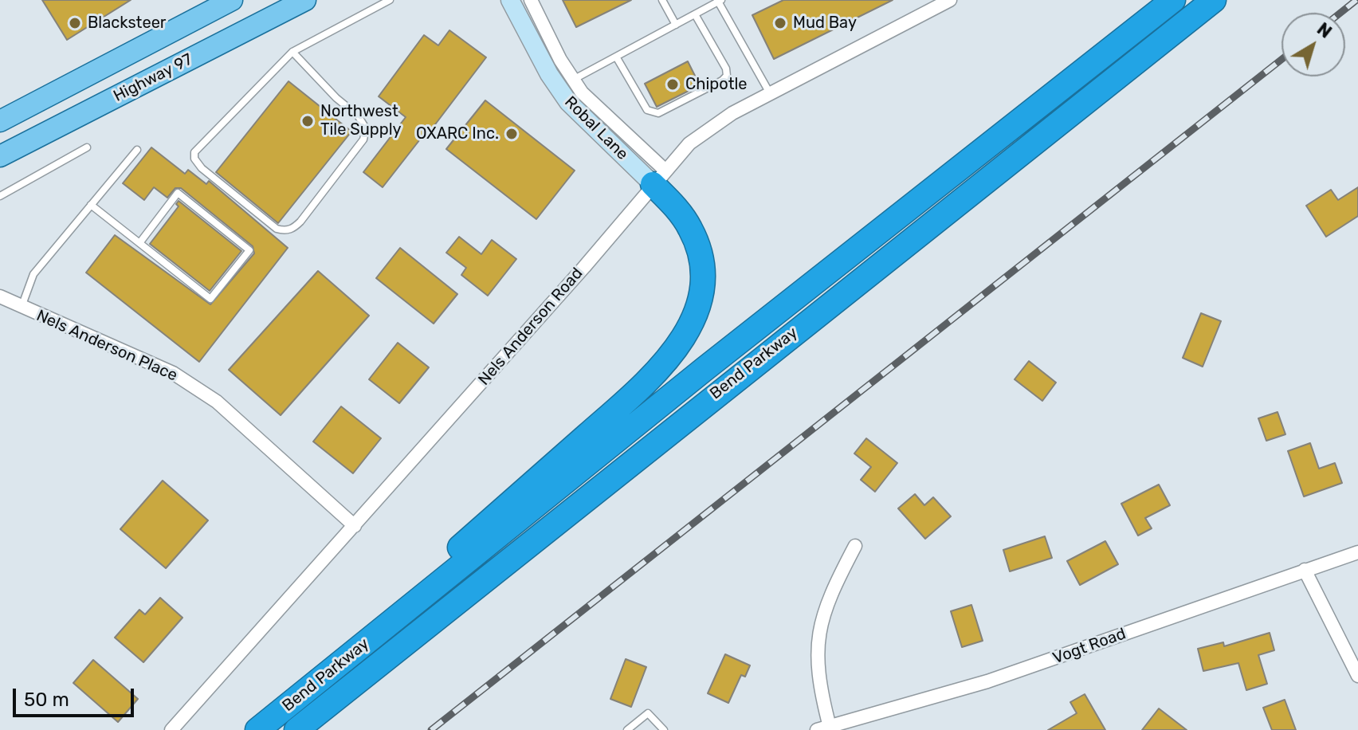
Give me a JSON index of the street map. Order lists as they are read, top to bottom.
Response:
{
  "streets": {
    "highway": ["Bend Parkway"],
    "main road": ["Highway 97", "Robal Lane"],
    "street": ["Nels Anderson Road", "Nels Anderson Place", "Vogt Road"]
  },
  "crossings": [
    ["Robal Lane", "Nels Anderson Road"],
    ["Nels Anderson Road", "Nels Anderson Place"]
  ],
  "places": [
    "Blacksteer",
    "Mud Bay",
    "Chipotle",
    "Northwest Tile Supply",
    "OXARC Inc."
  ],
  "scale_bar": "50 m",
  "north": "top right"
}
